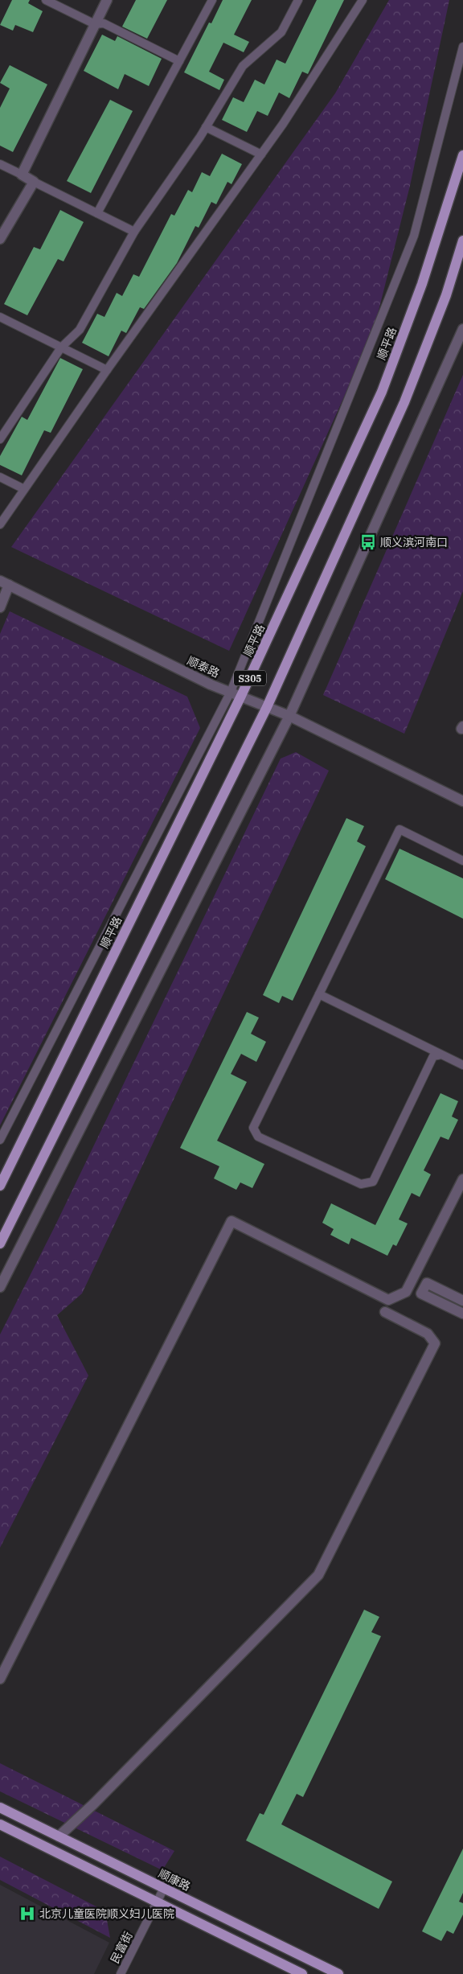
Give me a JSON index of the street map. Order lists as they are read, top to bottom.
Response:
{
  "streets": {
    "main road": ["顺平路", "S305", "顺康路"],
    "street": ["顺泰路"],
    "lane": ["民富街"]
  },
  "crossings": [
    ["顺平路", "顺泰路"],
    ["顺泰路", "S305"],
    ["顺康路", "民富街"]
  ],
  "places": {
    "bus stop": ["顺义滨河南口"],
    "hospital": ["北京儿童医院顺义妇儿医院"]
  }
}
